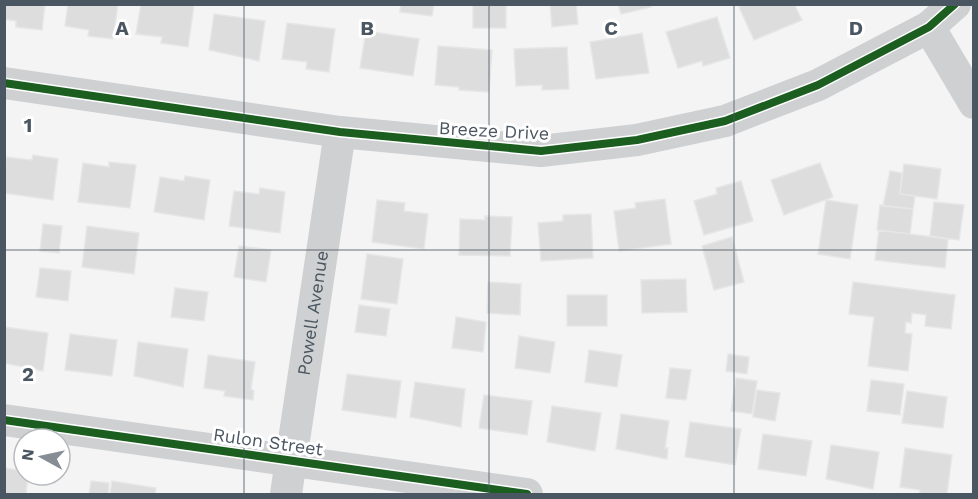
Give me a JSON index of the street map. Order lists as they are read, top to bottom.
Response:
{
  "streets": {
    "street": ["Breeze Drive", "Powell Avenue", "Rulon Street"]
  },
  "crossings": [
    ["Breeze Drive", "Powell Avenue"],
    ["Powell Avenue", "Rulon Street"]
  ],
  "north": "left",
  "grid": {
    "columns": [
      "A",
      "B",
      "C",
      "D"
    ],
    "rows": ["1", "2"]
  }
}
